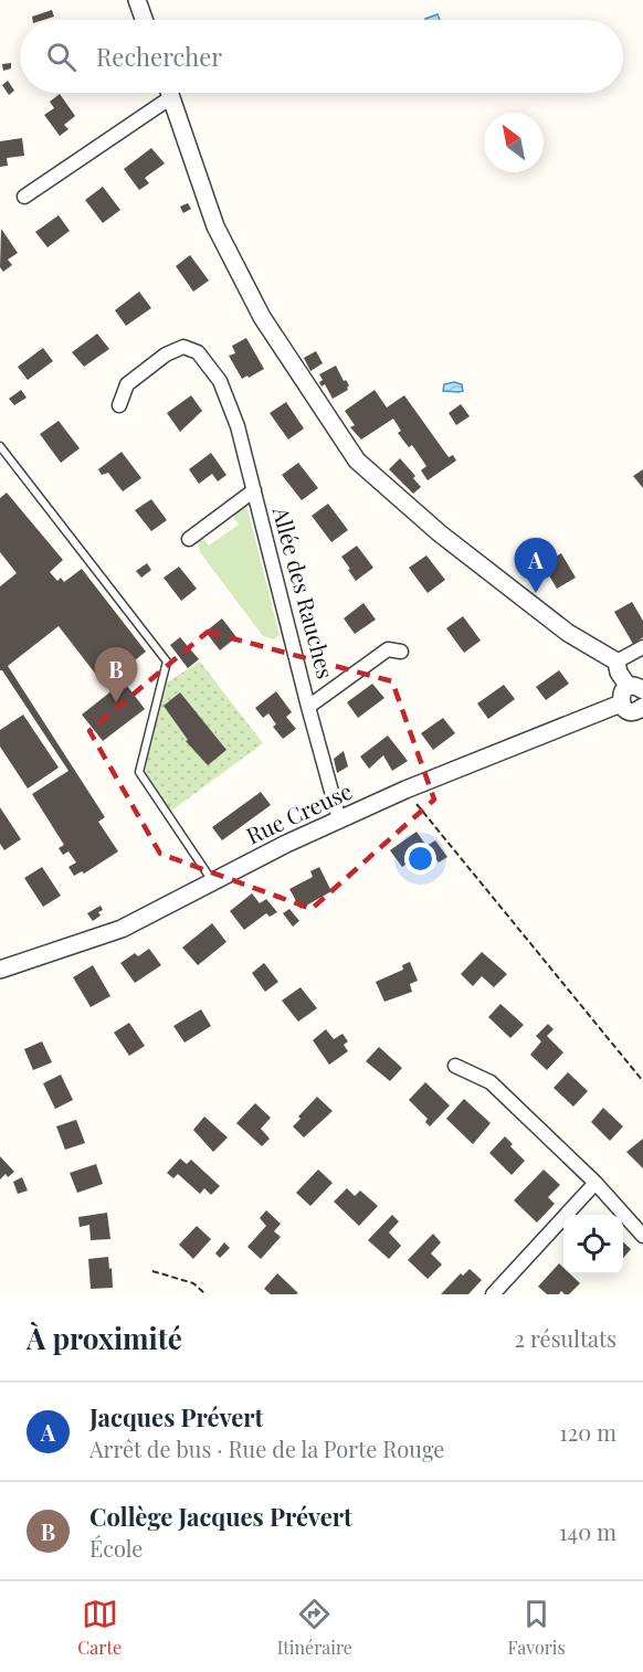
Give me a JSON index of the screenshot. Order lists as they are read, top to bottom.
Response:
{
  "streets": {
    "street": ["Allée des Rauches", "Rue Creuse"]
  },
  "crossings": [
    ["Allée des Rauches", "Rue Creuse"]
  ],
  "north": "top left",
  "page": {
    "search": "Rechercher",
    "pins": ["A", "B"],
    "heading": ["À proximité", "2 résultats"],
    "list": [
      {
        "mark": "A",
        "name": "Jacques Prévert",
        "note": "Arrêt de bus · Rue de la Porte Rouge",
        "value": "120 m"
      },
      {
        "mark": "B",
        "name": "Collège Jacques Prévert",
        "note": "École",
        "value": "140 m"
      }
    ],
    "nav": ["Carte", "Itinéraire", "Favoris"]
  }
}
